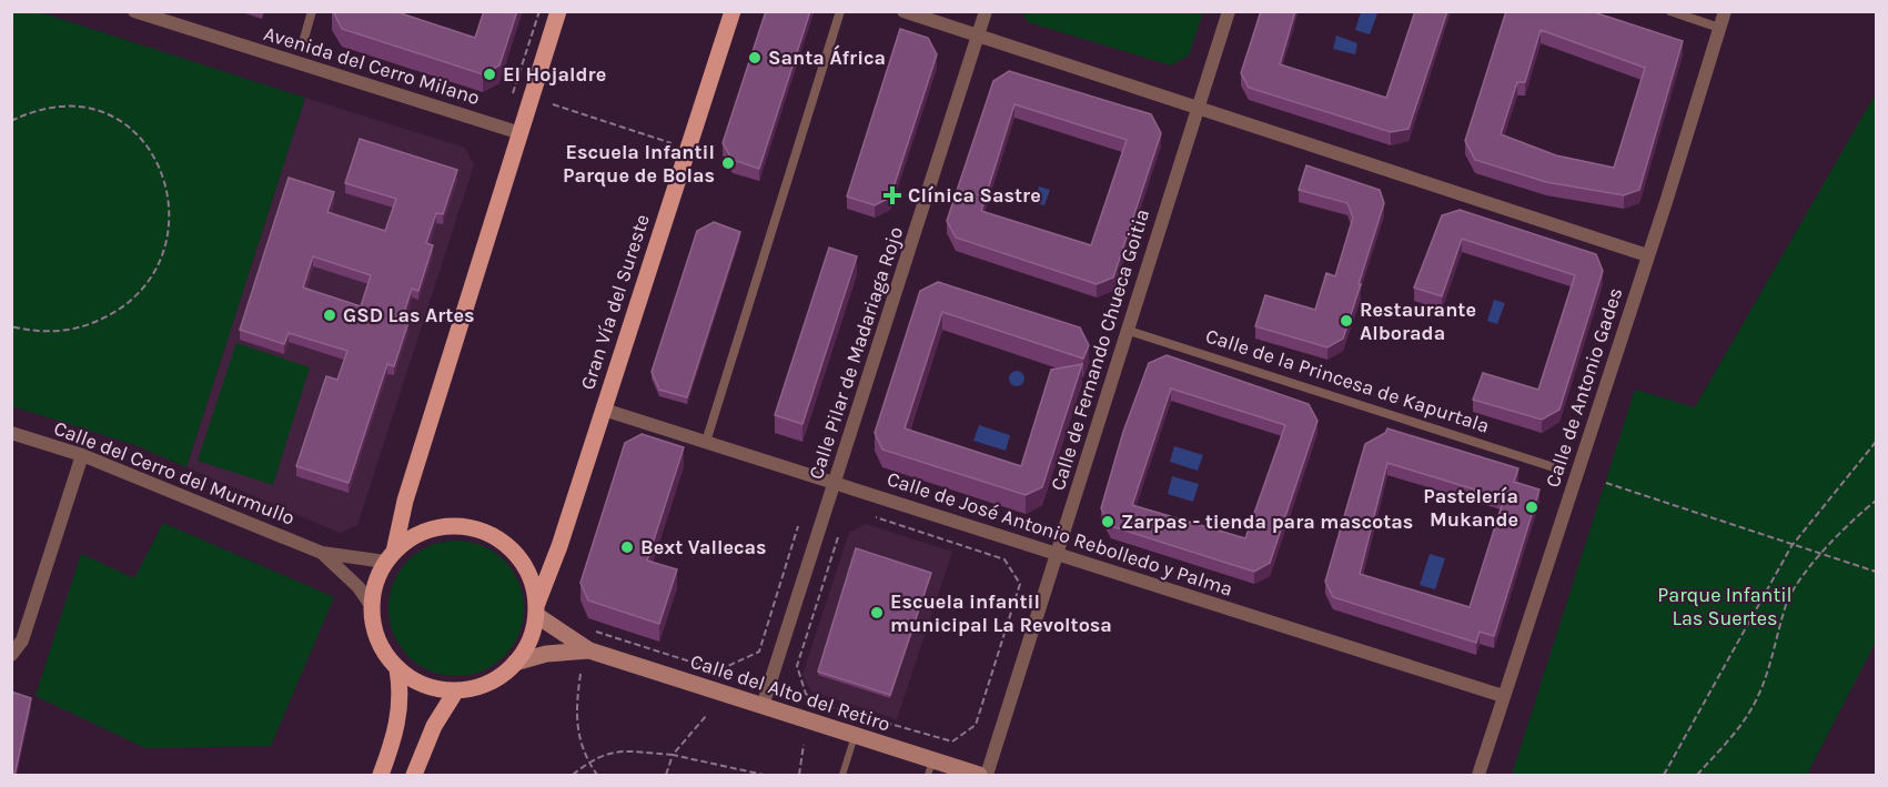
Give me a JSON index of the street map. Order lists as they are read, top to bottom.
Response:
{
  "streets": {
    "main road": ["Gran Vía del Sureste", "Calle del Alto del Retiro"],
    "street": [
      "Avenida del Cerro Milano",
      "Calle de Fernando Chueca Goitia",
      "Calle Pilar de Madariaga Rojo",
      "Calle de la Princesa de Kapurtala",
      "Calle de Antonio Gades",
      "Calle del Cerro del Murmullo",
      "Calle de José Antonio Rebolledo y Palma"
    ]
  },
  "crossings": [
    ["Gran Vía del Sureste", "Calle del Cerro del Murmullo"],
    ["Gran Vía del Sureste", "Calle de José Antonio Rebolledo y Palma"],
    ["Gran Vía del Sureste", "Calle del Alto del Retiro"],
    ["Calle de Fernando Chueca Goitia", "Calle de la Princesa de Kapurtala"],
    ["Calle de Fernando Chueca Goitia", "Calle de José Antonio Rebolledo y Palma"],
    ["Calle Pilar de Madariaga Rojo", "Calle de José Antonio Rebolledo y Palma"],
    ["Calle Pilar de Madariaga Rojo", "Calle del Alto del Retiro"],
    ["Calle de Antonio Gades", "Calle de José Antonio Rebolledo y Palma"],
    ["Calle del Cerro del Murmullo", "Calle del Alto del Retiro"]
  ],
  "parks": ["Parque Infantil Las Suertes"],
  "places": {
    "other": [
      "Santa África",
      "El Hojaldre",
      "Escuela Infantil Parque de Bolas",
      "GSD Las Artes",
      "Restaurante Alborada",
      "Pastelería Mukande",
      "Zarpas - tienda para mascotas",
      "Bext Vallecas",
      "Escuela infantil municipal La Revoltosa"
    ],
    "health": ["Clínica Sastre"]
  }
}
